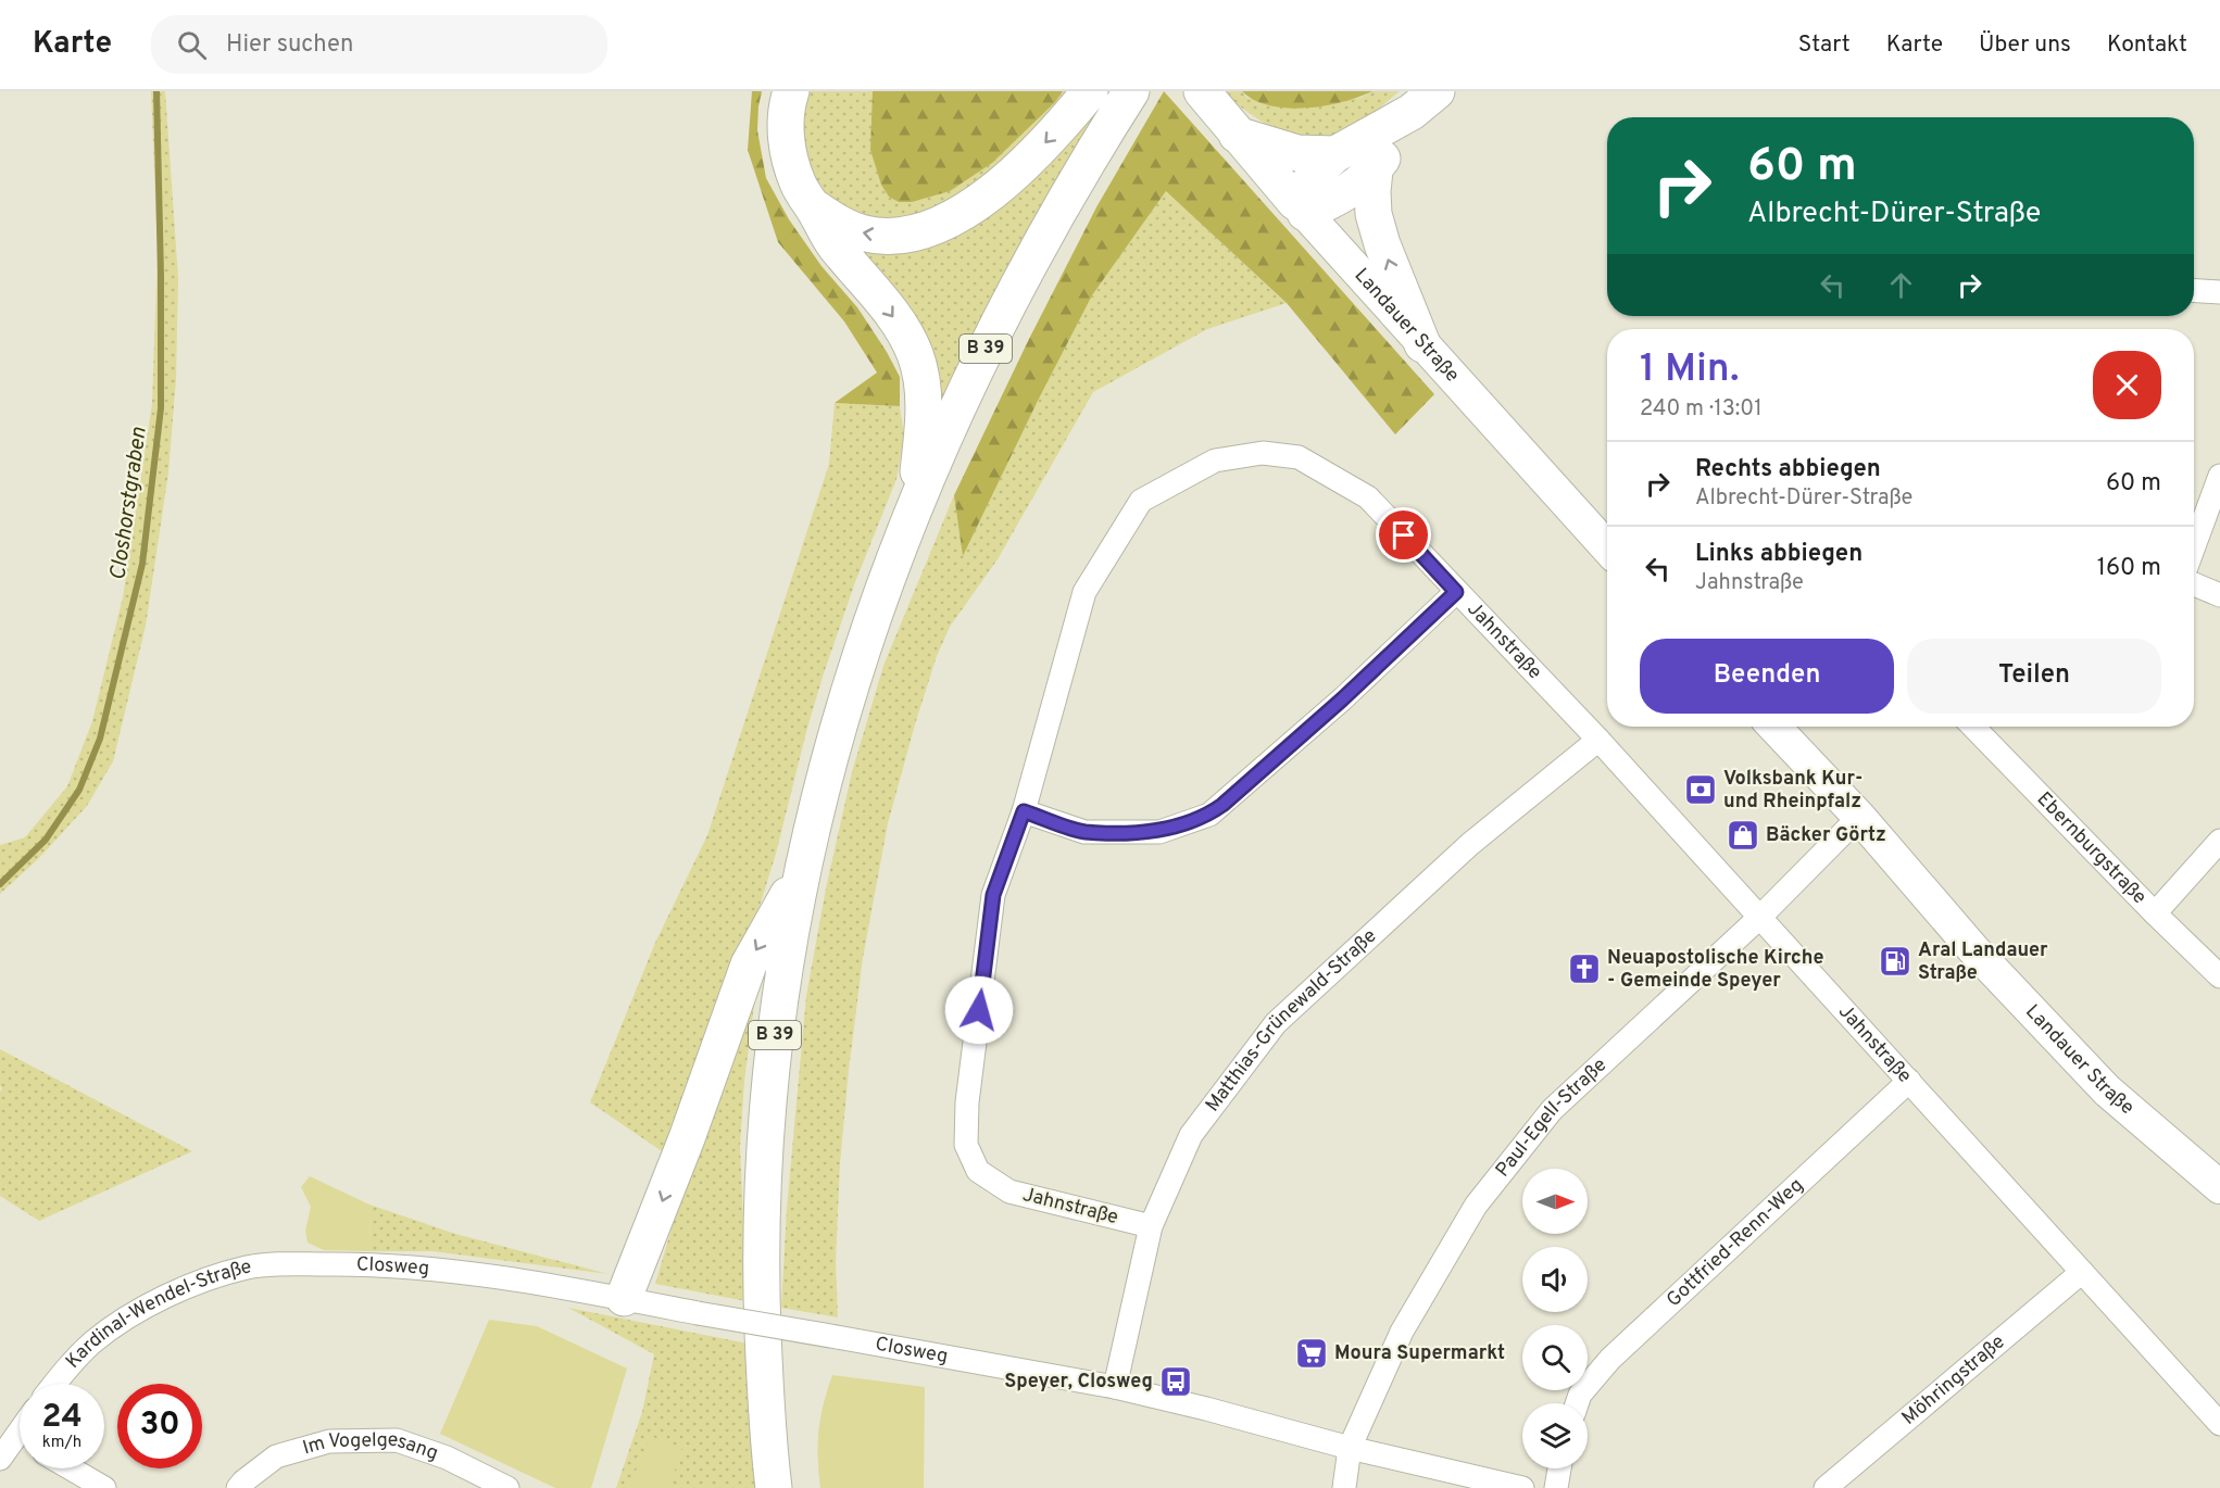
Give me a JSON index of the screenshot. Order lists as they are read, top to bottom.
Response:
{
  "streets": {
    "main road": ["Landauer Straße", "B 39"],
    "street": [
      "Jahnstraße",
      "Ebernburgstraße",
      "Matthias-Grünewald-Straße",
      "Paul-Egell-Straße",
      "Gottfried-Renn-Weg",
      "Closweg",
      "Kardinal-Wendel-Straße",
      "Möhringstraße",
      "Im Vogelgesang"
    ]
  },
  "crossings": [
    ["Landauer Straße", "Paul-Egell-Straße"],
    ["Jahnstraße", "Matthias-Grünewald-Straße"],
    ["Jahnstraße", "Paul-Egell-Straße"],
    ["Jahnstraße", "Gottfried-Renn-Weg"],
    ["Jahnstraße", "Möhringstraße"],
    ["Matthias-Grünewald-Straße", "Closweg"],
    ["Paul-Egell-Straße", "Closweg"],
    ["Closweg", "Kardinal-Wendel-Straße"]
  ],
  "water": ["Closhorstgraben"],
  "places": {
    "bank": ["Volksbank Kur- und Rheinpfalz"],
    "shop": ["Bäcker Görtz"],
    "fuel station": ["Aral Landauer Straße"],
    "church": ["Neuapostolische Kirche - Gemeinde Speyer"],
    "supermarket": ["Moura Supermarkt"],
    "bus stop": ["Speyer, Closweg"]
  },
  "north": "right",
  "page": {
    "header": "Karte",
    "search": "Hier suchen",
    "nav": [
      "Start",
      "Karte",
      "Über uns",
      "Kontakt"
    ],
    "turn": ["60 m", "Albrecht-Dürer-Straße"],
    "heading": ["1 Min.", "240 m · 13:01"],
    "list": [
      {
        "name": "Rechts abbiegen",
        "note": "Albrecht-Dürer-Straße",
        "value": "60 m"
      },
      {
        "name": "Links abbiegen",
        "note": "Jahnstraße",
        "value": "160 m"
      }
    ],
    "buttons": ["Beenden", "Teilen"],
    "speed": "24 km/h",
    "limit": "30"
  }
}
